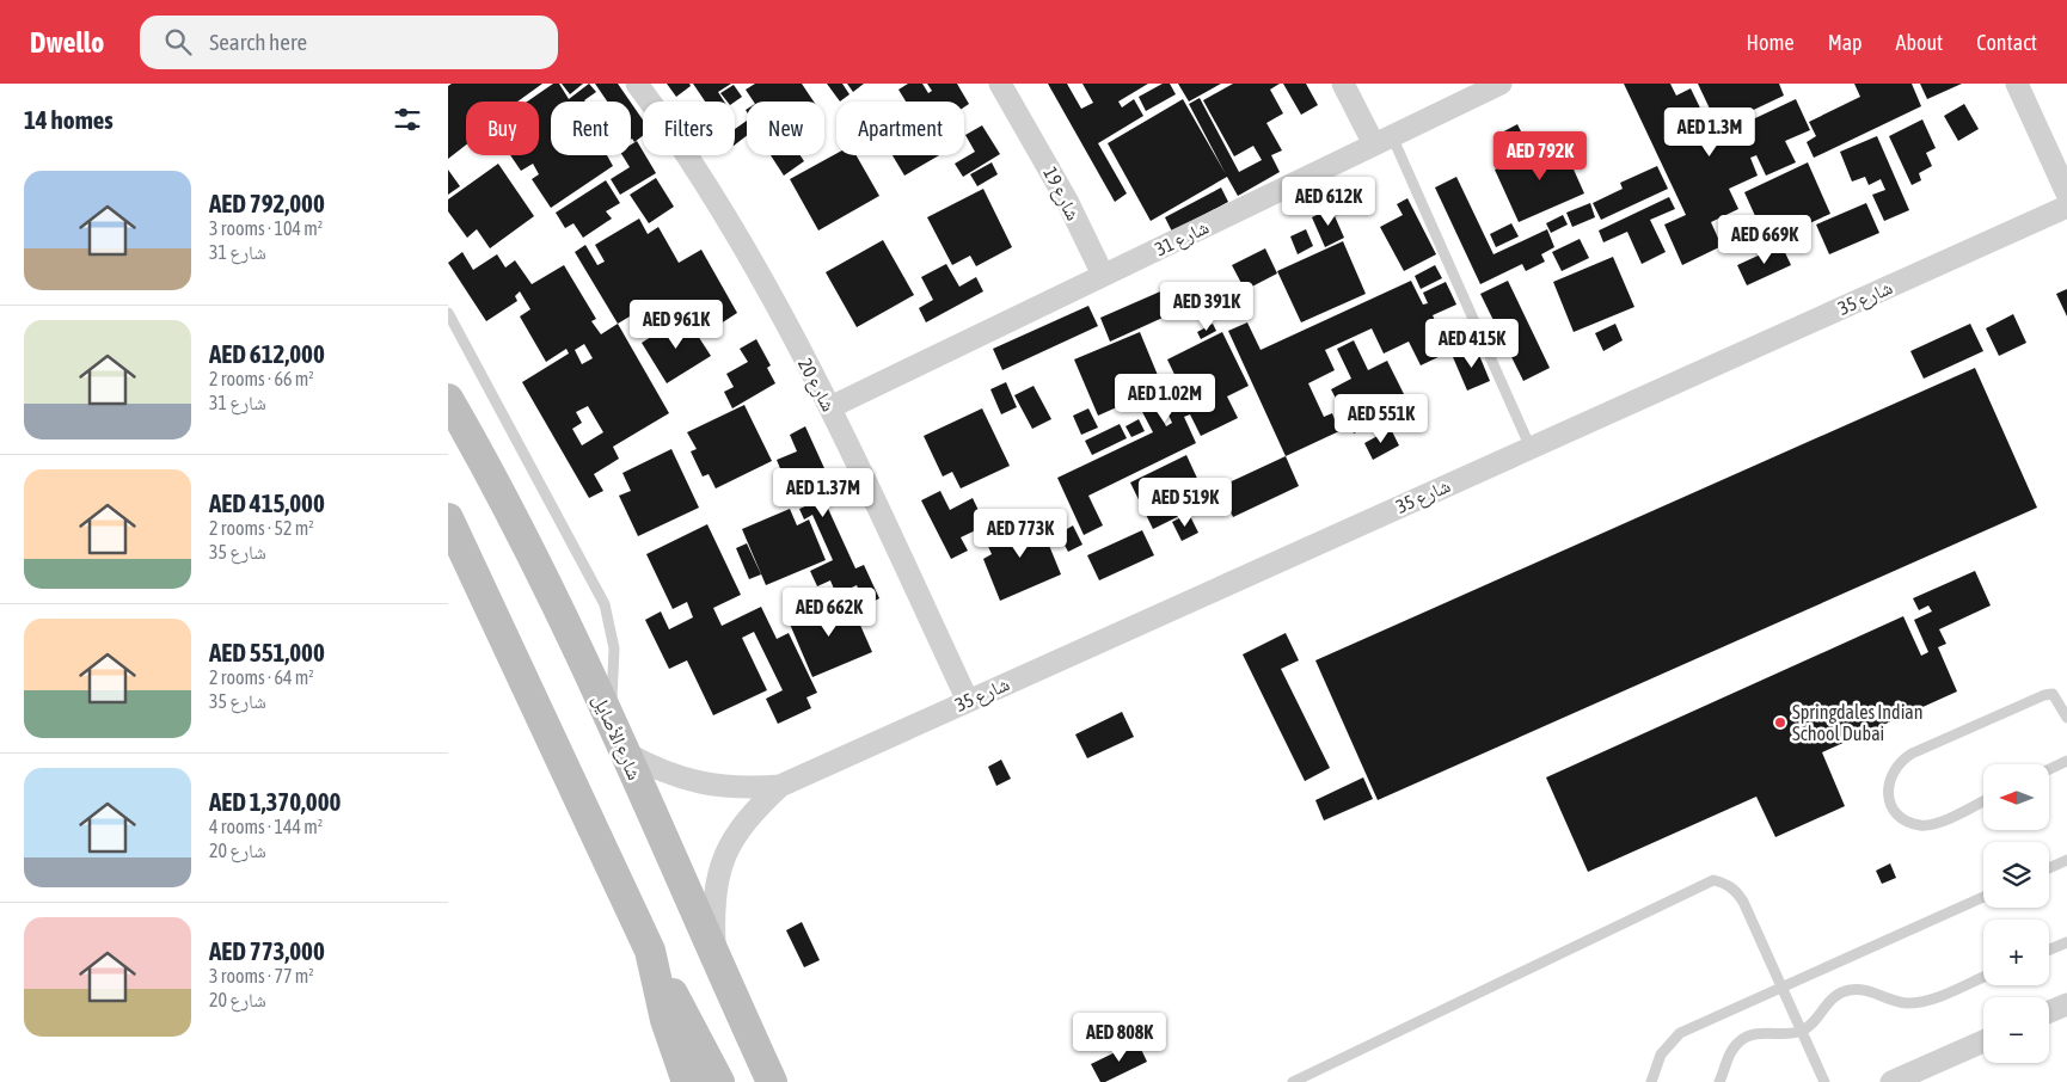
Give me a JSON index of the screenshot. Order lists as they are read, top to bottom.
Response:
{
  "streets": {
    "main road": ["شارع الأصايل"],
    "street": [
      "شارع 19",
      "شارع 31",
      "شارع 35",
      "شارع 20"
    ]
  },
  "crossings": [
    ["شارع 19", "شارع 31"],
    ["شارع 31", "شارع 20"],
    ["شارع 35", "شارع 20"],
    ["شارع 35", "شارع الأصايل"]
  ],
  "places": ["Springdales Indian School Dubai"],
  "north": "left",
  "page": {
    "header": "Dwello",
    "search": "Search here",
    "nav": [
      "Home",
      "Map",
      "About",
      "Contact"
    ],
    "heading": "14 homes",
    "chip": [
      "Buy",
      "Rent",
      "Filters",
      "New",
      "Apartment"
    ],
    "price": [
      "AED 1.3M",
      "AED 792K",
      "AED 612K",
      "AED 669K",
      "AED 391K",
      "AED 961K",
      "AED 415K",
      "AED 1.02M",
      "AED 551K",
      "AED 1.37M",
      "AED 519K",
      "AED 773K",
      "AED 662K",
      "AED 808K"
    ],
    "list": [
      {
        "name": "AED 792,000",
        "note": "3 rooms · 104 m² · شارع 31"
      },
      {
        "name": "AED 612,000",
        "note": "2 rooms · 66 m² · شارع 31"
      },
      {
        "name": "AED 415,000",
        "note": "2 rooms · 52 m² · شارع 35"
      },
      {
        "name": "AED 551,000",
        "note": "2 rooms · 64 m² · شارع 35"
      },
      {
        "name": "AED 1,370,000",
        "note": "4 rooms · 144 m² · شارع 20"
      },
      {
        "name": "AED 773,000",
        "note": "3 rooms · 77 m² · شارع 20"
      }
    ],
    "map_buttons": ["+", "−"]
  }
}
